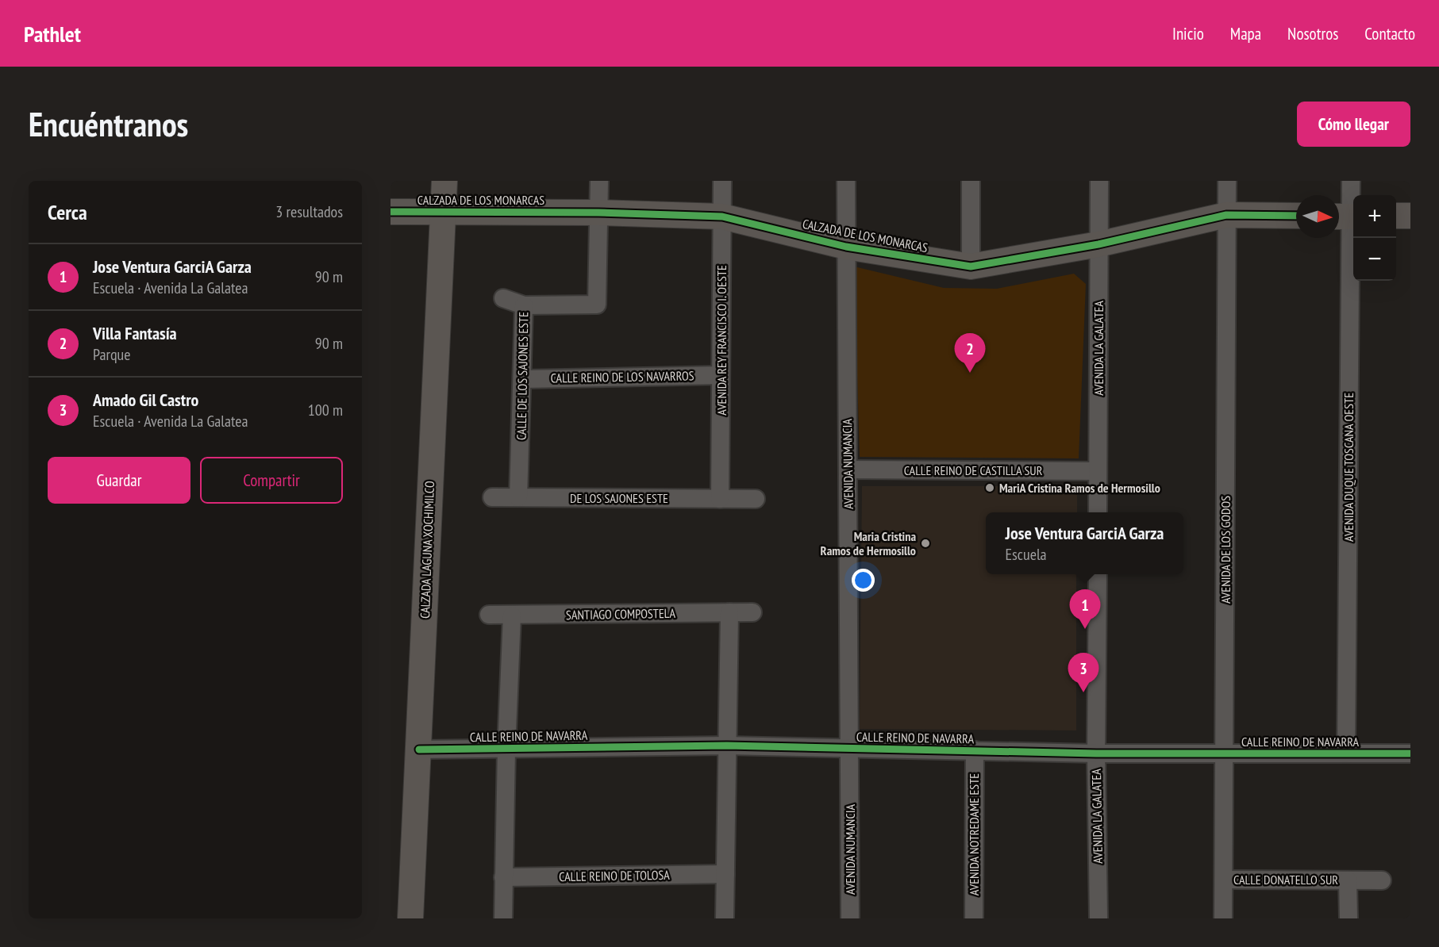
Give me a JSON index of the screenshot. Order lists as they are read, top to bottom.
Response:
{
  "streets": {
    "street": [
      "CALZADA DE LOS MONARCAS",
      "AVENIDA REY FRANCISCO I. OESTE",
      "AVENIDA LA GALATEA",
      "CALLE DE LOS SAJONES ESTE",
      "CALLE REINO DE LOS NAVARROS",
      "AVENIDA NUMANCIA",
      "AVENIDA DUQUE TOSCANA OESTE",
      "CALLE REINO DE CASTILLA SUR",
      "DE LOS SAJONES ESTE",
      "CALZADA LAGUNA XOCHIMILCO",
      "AVENIDA DE LOS GODOS",
      "SANTIAGO COMPOSTELA",
      "CALLE REINO DE NAVARRA",
      "AVENIDA NOTREDAME ESTE",
      "CALLE REINO DE TOLOSA",
      "CALLE DONATELLO SUR"
    ]
  },
  "crossings": [
    ["CALZADA DE LOS MONARCAS", "AVENIDA REY FRANCISCO I. OESTE"],
    ["CALZADA DE LOS MONARCAS", "AVENIDA LA GALATEA"],
    ["CALZADA DE LOS MONARCAS", "CALLE DE LOS SAJONES ESTE"],
    ["CALZADA DE LOS MONARCAS", "AVENIDA NUMANCIA"],
    ["CALZADA DE LOS MONARCAS", "CALZADA LAGUNA XOCHIMILCO"],
    ["CALZADA DE LOS MONARCAS", "AVENIDA DE LOS GODOS"],
    ["AVENIDA REY FRANCISCO I. OESTE", "CALLE REINO DE LOS NAVARROS"],
    ["AVENIDA REY FRANCISCO I. OESTE", "DE LOS SAJONES ESTE"],
    ["AVENIDA LA GALATEA", "CALLE REINO DE CASTILLA SUR"],
    ["AVENIDA LA GALATEA", "CALLE REINO DE NAVARRA"],
    ["CALLE DE LOS SAJONES ESTE", "CALLE REINO DE LOS NAVARROS"],
    ["CALLE DE LOS SAJONES ESTE", "DE LOS SAJONES ESTE"],
    ["AVENIDA NUMANCIA", "CALLE REINO DE CASTILLA SUR"],
    ["AVENIDA NUMANCIA", "CALLE REINO DE NAVARRA"],
    ["AVENIDA DUQUE TOSCANA OESTE", "CALLE REINO DE NAVARRA"],
    ["CALZADA LAGUNA XOCHIMILCO", "CALLE REINO DE NAVARRA"],
    ["AVENIDA DE LOS GODOS", "CALLE REINO DE NAVARRA"],
    ["AVENIDA DE LOS GODOS", "CALLE DONATELLO SUR"],
    ["CALLE REINO DE NAVARRA", "AVENIDA NOTREDAME ESTE"]
  ],
  "places": ["MariA Cristina Ramos de Hermosillo", "Maria Cristina Ramos de Hermosillo"],
  "north": "right",
  "page": {
    "header": "Pathlet",
    "nav": [
      "Inicio",
      "Mapa",
      "Nosotros",
      "Contacto"
    ],
    "buttons": [
      "Cómo llegar",
      ["Guardar", "Compartir"]
    ],
    "title": "Encuéntranos",
    "heading": ["Cerca", "3 resultados"],
    "map_buttons": ["+", "−"],
    "list": [
      {
        "mark": "1",
        "name": "Jose Ventura GarciA Garza",
        "note": "Escuela · Avenida La Galatea",
        "value": "90 m"
      },
      {
        "mark": "2",
        "name": "Villa Fantasía",
        "note": "Parque",
        "value": "90 m"
      },
      {
        "mark": "3",
        "name": "Amado Gil Castro",
        "note": "Escuela · Avenida La Galatea",
        "value": "100 m"
      }
    ],
    "pins": ["2", "1", "3"],
    "popup": ["Jose Ventura GarciA Garza", "Escuela"]
  }
}
